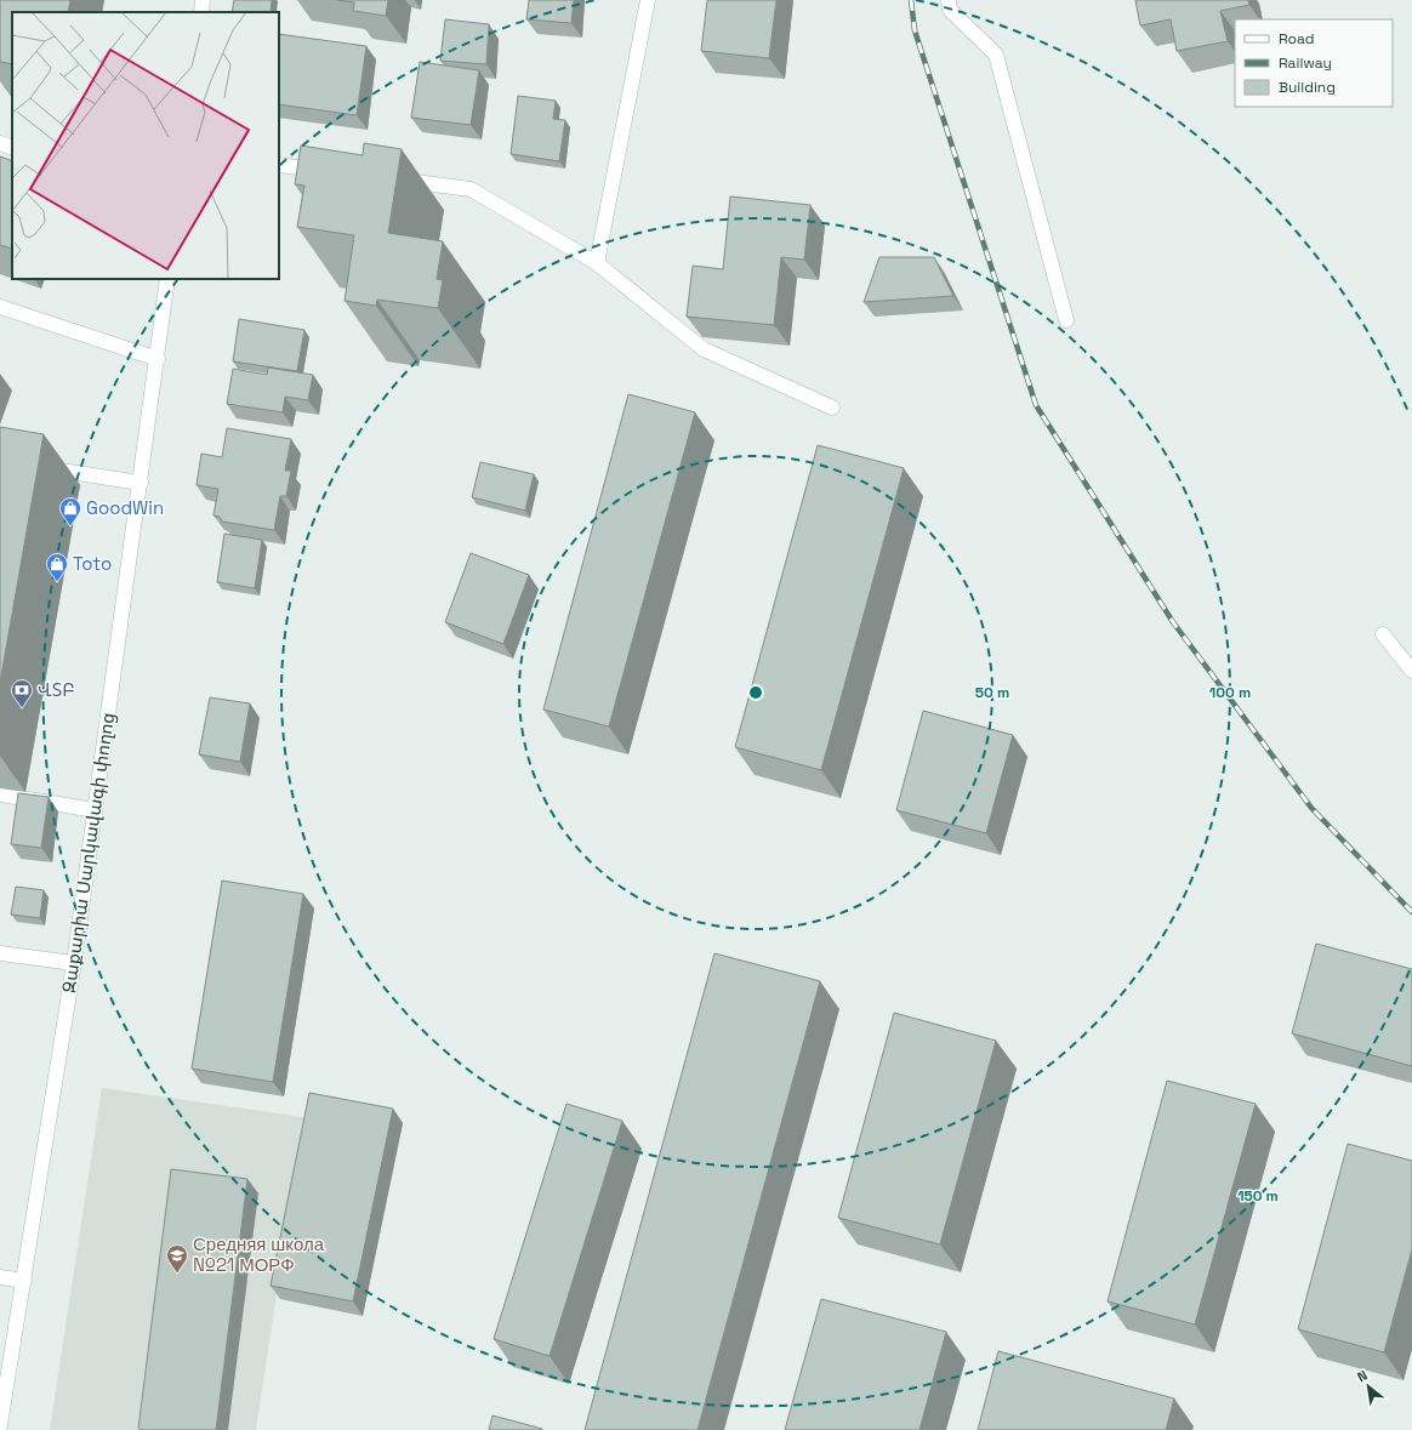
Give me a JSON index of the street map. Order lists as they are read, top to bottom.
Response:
{
  "streets": {
    "street": ["Զաքարիա Սարկավագի փողոց"]
  },
  "places": {
    "shop": ["GoodWin", "Toto"],
    "bank": ["ՎՏԲ"],
    "school or university": ["Средняя школа №21 МОРФ"]
  },
  "legend": ["Road", "Railway", "Building"],
  "north": "top left",
  "rings": ["50 m", "100 m", "150 m"]
}
